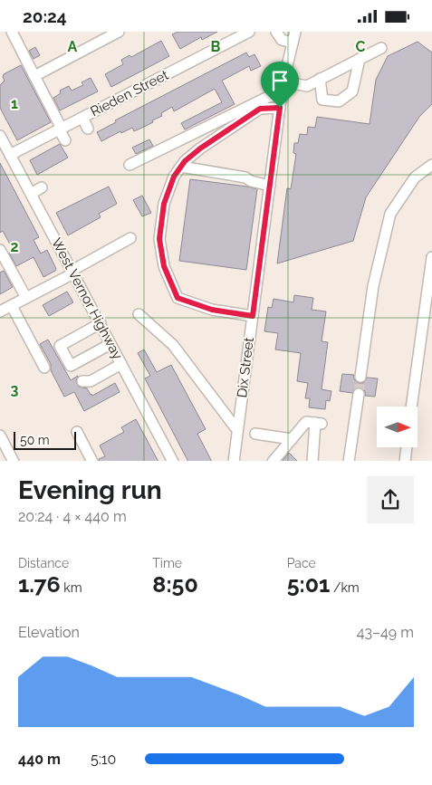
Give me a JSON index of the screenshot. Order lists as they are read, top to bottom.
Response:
{
  "streets": {
    "street": ["Rieden Street", "West Vernor Highway", "Dix Street"]
  },
  "crossings": [
    ["Rieden Street", "West Vernor Highway"]
  ],
  "scale_bar": "50 m",
  "north": "right",
  "page": {
    "status": "20:24",
    "scale": "50 m",
    "heading": ["Evening run", "20:24 · 4 × 440 m"],
    "stats": [
      ["Distance", "1.76 km"],
      ["Time", "8:50"],
      ["Pace", "5:01 /km"]
    ],
    "chart": ["Elevation", "43–49 m"],
    "list": [
      {
        "name": "440 m",
        "note": "5:10"
      }
    ]
  },
  "grid": {
    "columns": ["A", "B", "C"],
    "rows": ["1", "2", "3"]
  }
}
